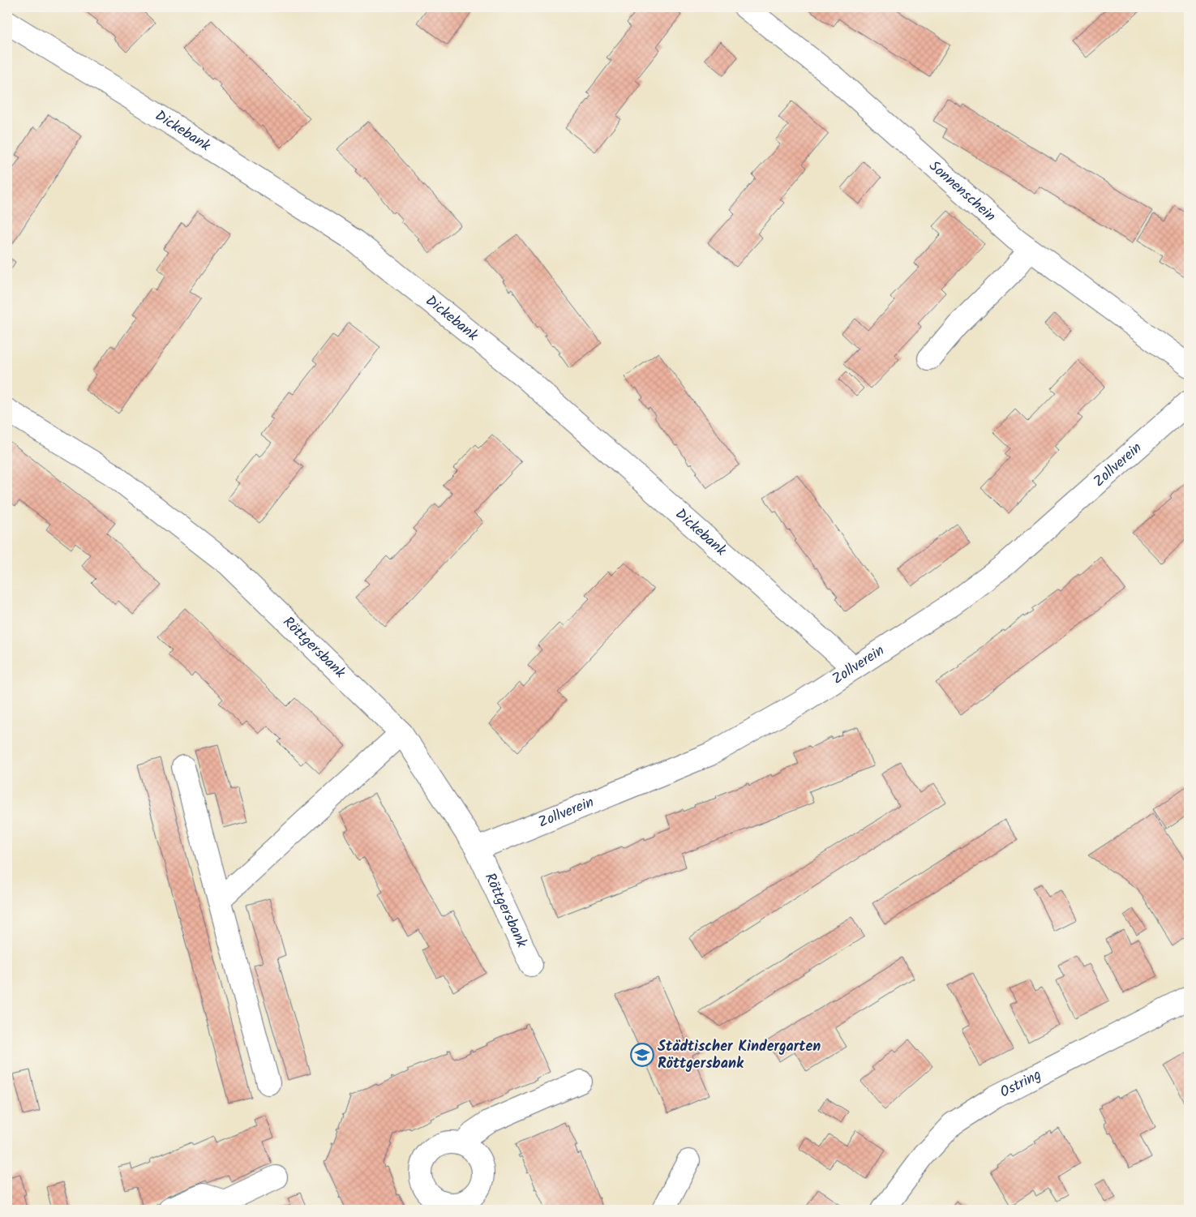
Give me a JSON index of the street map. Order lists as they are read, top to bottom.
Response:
{
  "streets": {
    "street": [
      "Dickebank",
      "Sonnenschein",
      "Zollverein",
      "Röttgersbank",
      "Ostring"
    ]
  },
  "crossings": [
    ["Dickebank", "Zollverein"],
    ["Zollverein", "Röttgersbank"]
  ],
  "places": {
    "school or university": ["Städtischer Kindergarten Röttgersbank"]
  }
}
